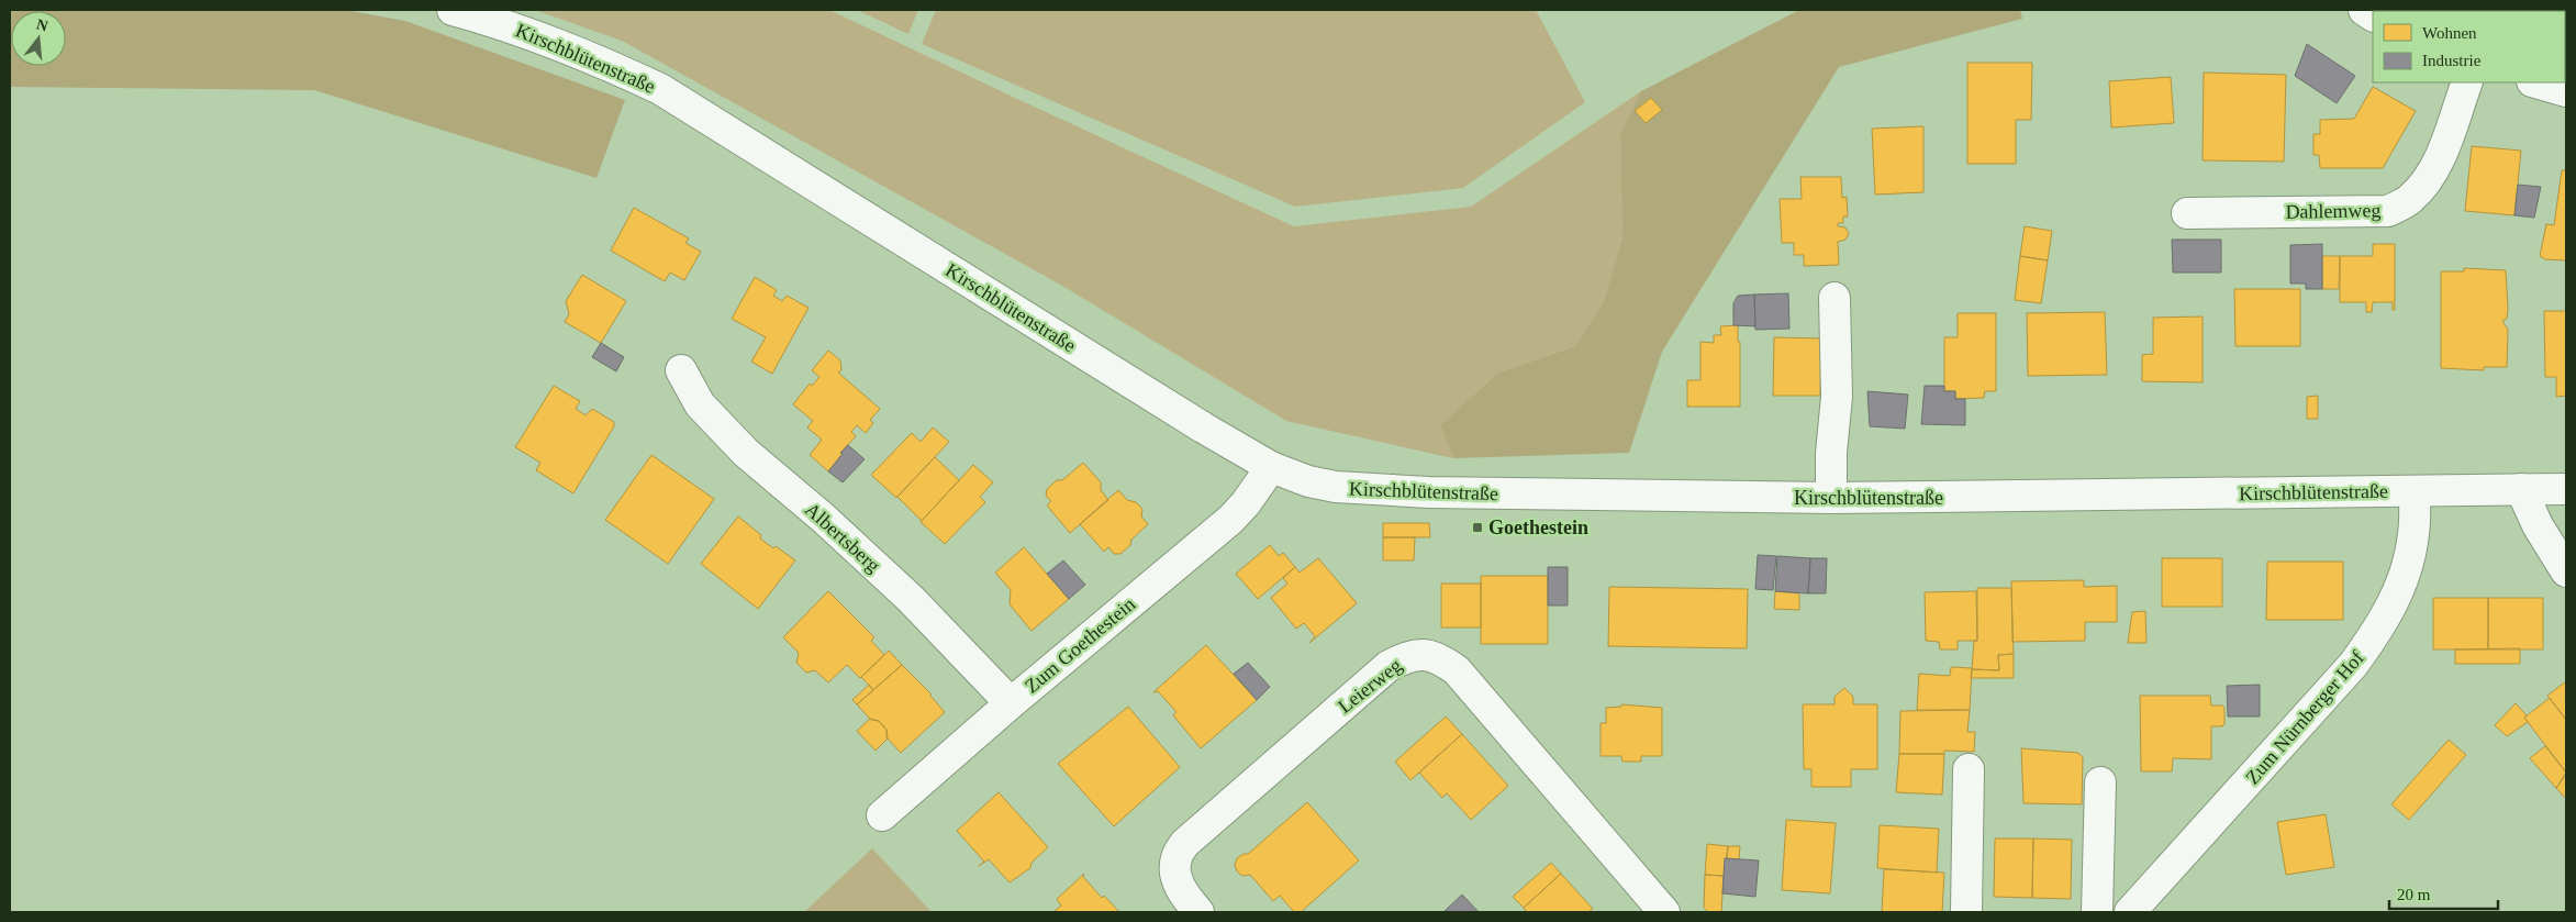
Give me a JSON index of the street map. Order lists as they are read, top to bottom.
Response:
{
  "streets": {
    "street": [
      "Kirschblütenstraße",
      "Dahlemweg",
      "Albertsberg",
      "Zum Goethestein",
      "Leierweg",
      "Zum Nürnberger Hof"
    ]
  },
  "crossings": [
    ["Kirschblütenstraße", "Zum Goethestein"],
    ["Kirschblütenstraße", "Zum Nürnberger Hof"],
    ["Albertsberg", "Zum Goethestein"]
  ],
  "places": {
    "transit": ["Goethestein"]
  },
  "legend": ["Wohnen", "Industrie"],
  "scale_bar": "20 m",
  "north": "top"
}
